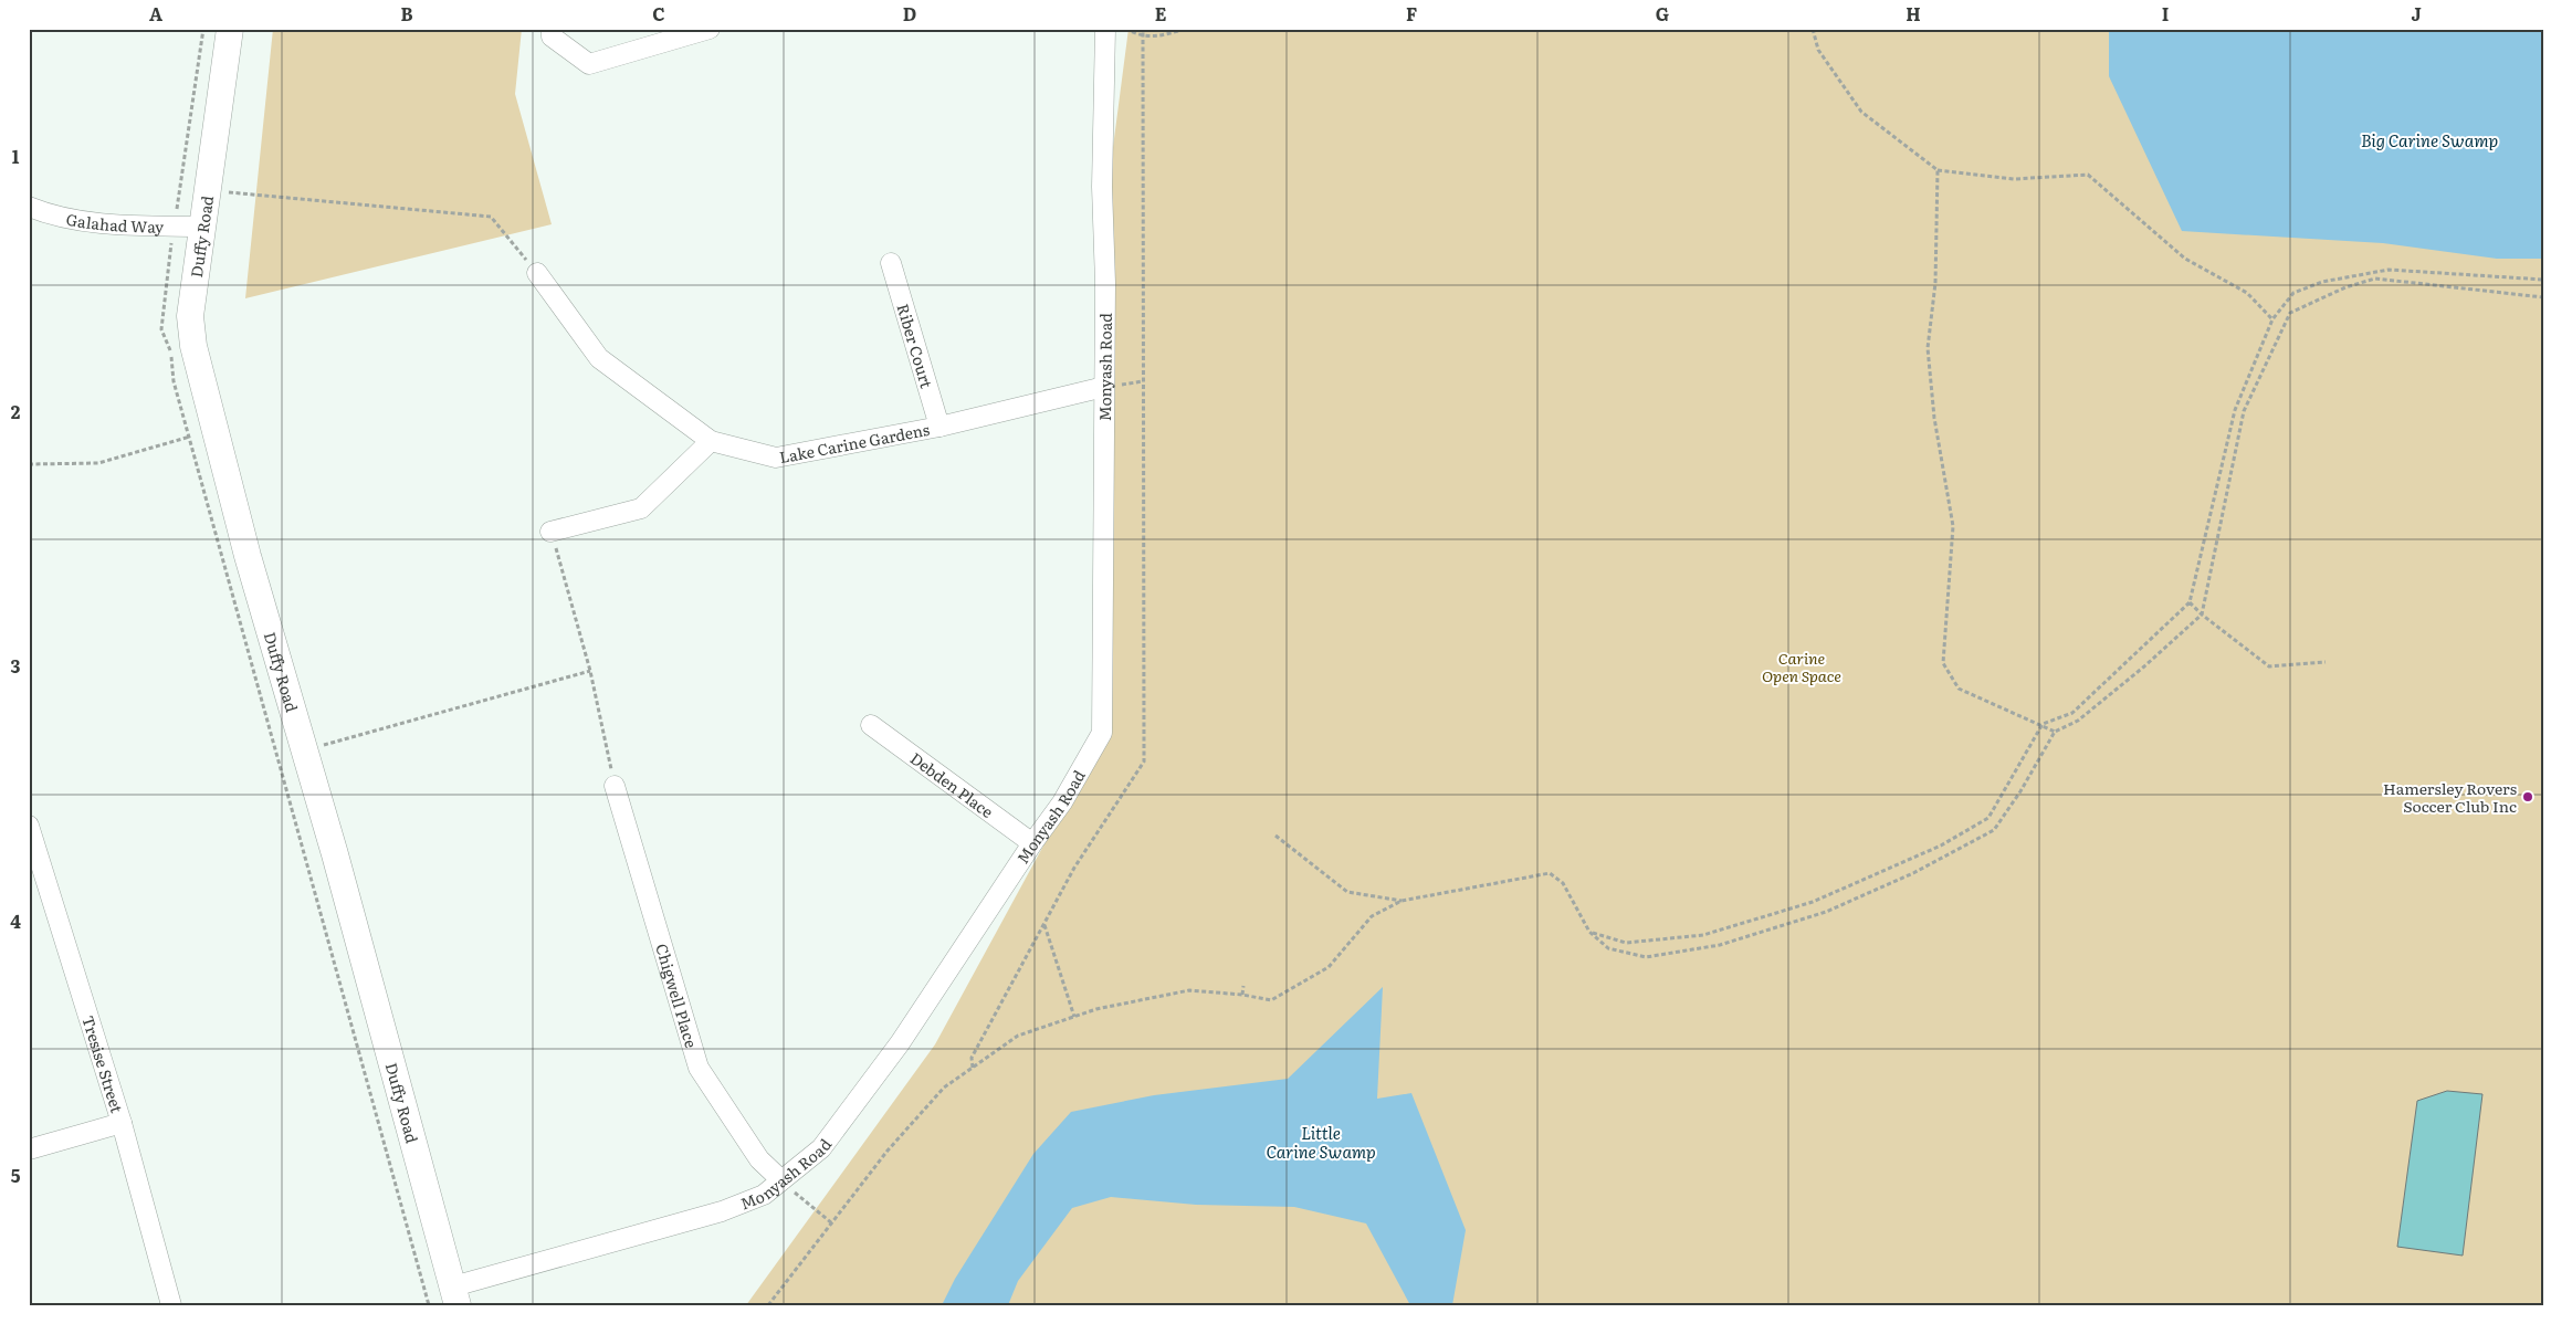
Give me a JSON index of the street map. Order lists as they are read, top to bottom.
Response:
{
  "streets": {
    "main road": ["Duffy Road"],
    "street": [
      "Galahad Way",
      "Riber Court",
      "Monyash Road",
      "Lake Carine Gardens",
      "Debden Place",
      "Chigwell Place",
      "Tresise Street"
    ]
  },
  "crossings": [
    ["Galahad Way", "Duffy Road"],
    ["Duffy Road", "Monyash Road"],
    ["Riber Court", "Lake Carine Gardens"],
    ["Monyash Road", "Lake Carine Gardens"],
    ["Monyash Road", "Debden Place"],
    ["Monyash Road", "Chigwell Place"]
  ],
  "water": ["Big Carine Swamp", "Little Carine Swamp"],
  "parks": ["Carine Open Space"],
  "places": ["Hamersley Rovers Soccer Club Inc"],
  "grid": {
    "columns": [
      "A",
      "B",
      "C",
      "D",
      "E",
      "F",
      "G",
      "H",
      "I",
      "J"
    ],
    "rows": [
      "1",
      "2",
      "3",
      "4",
      "5"
    ]
  }
}
